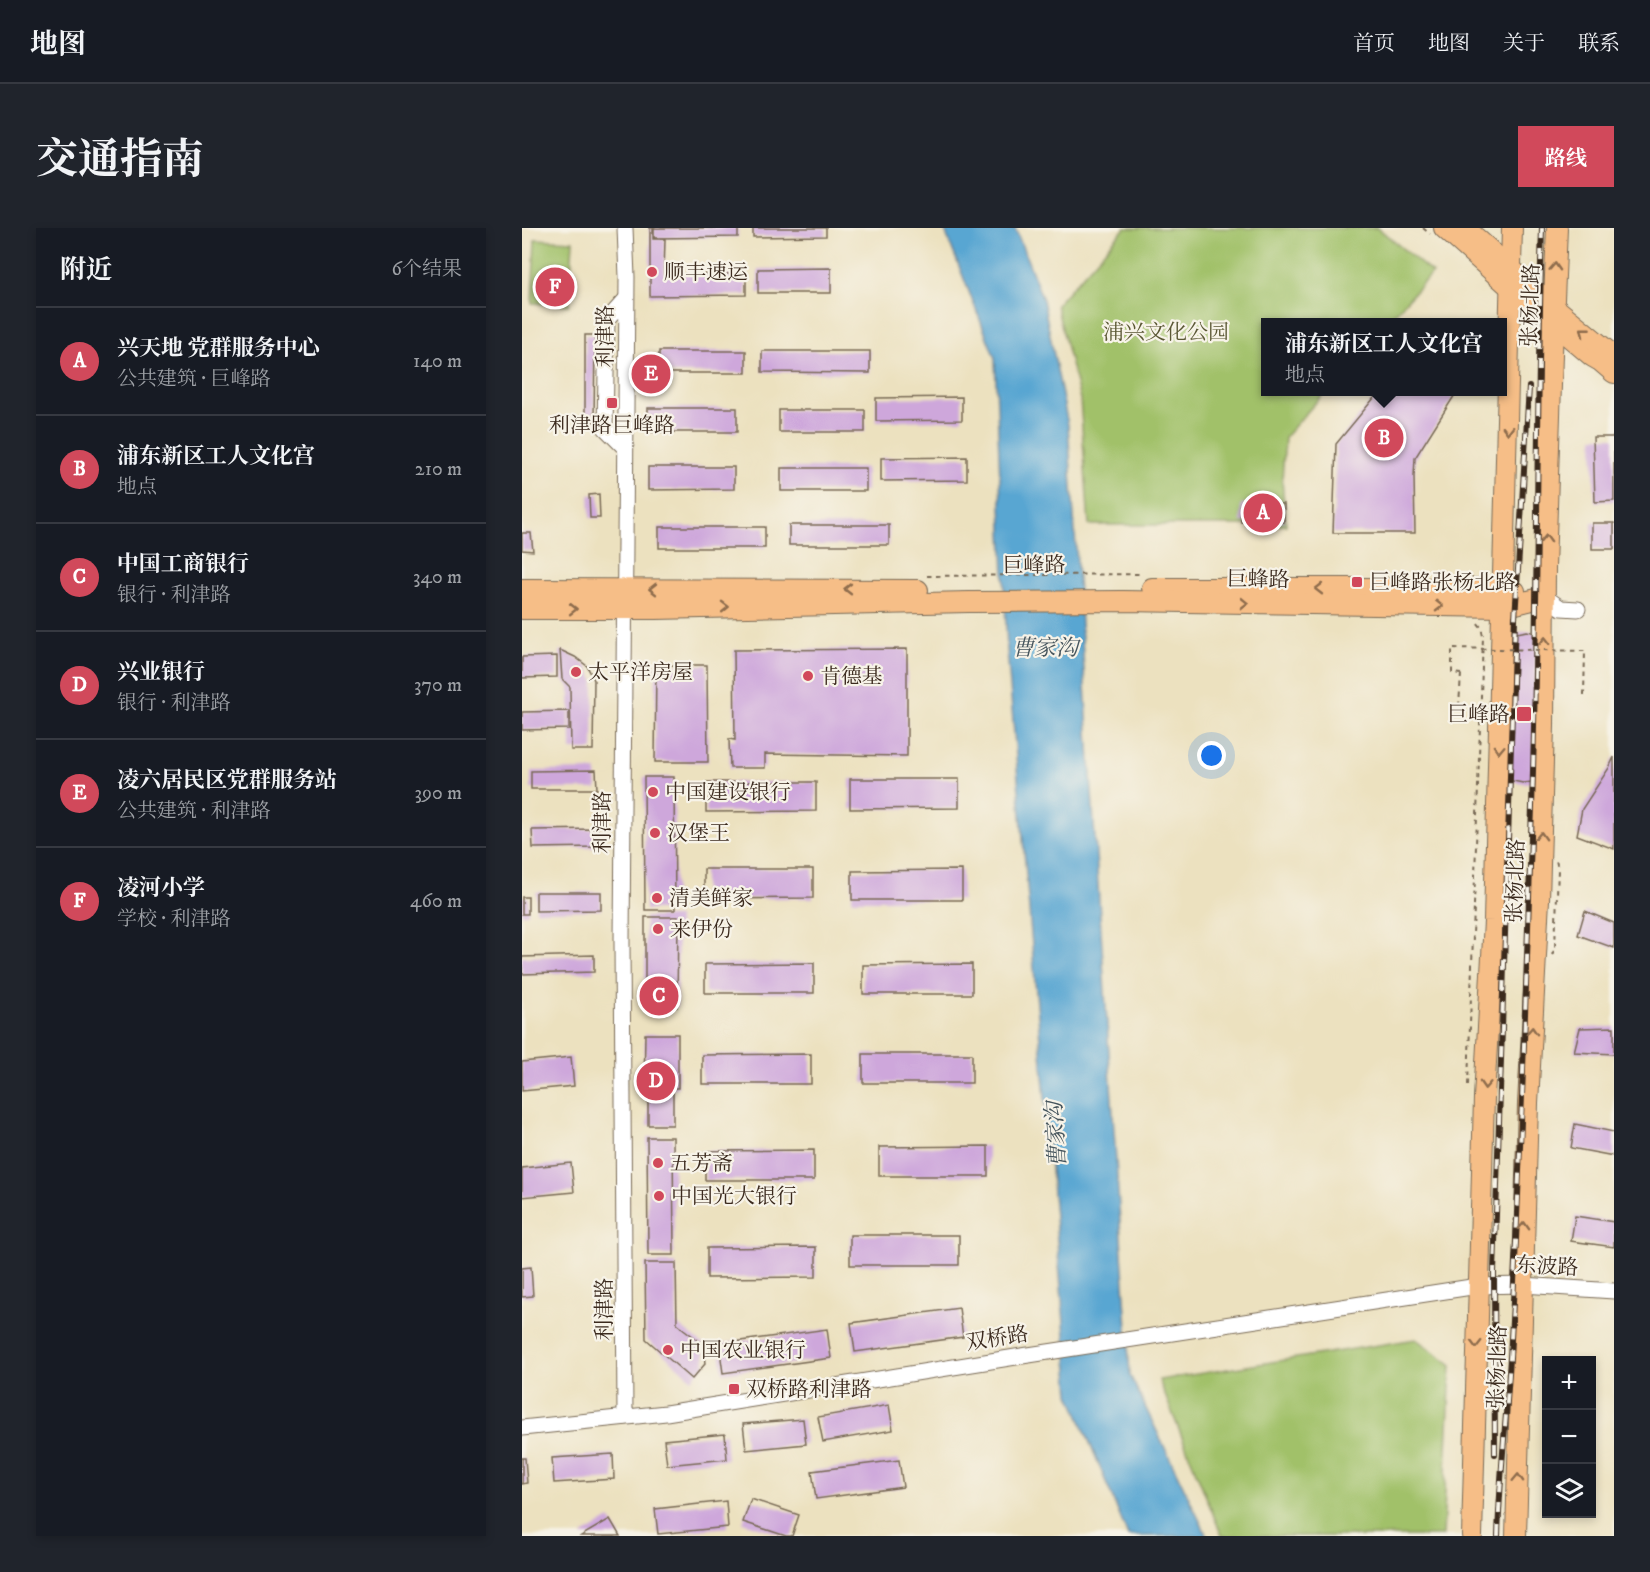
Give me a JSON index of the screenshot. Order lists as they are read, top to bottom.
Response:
{
  "streets": {
    "main road": ["张杨北路", "巨峰路"],
    "street": ["利津路", "东波路", "双桥路"]
  },
  "crossings": [
    ["张杨北路", "巨峰路"],
    ["张杨北路", "东波路"],
    ["张杨北路", "双桥路"],
    ["利津路", "巨峰路"],
    ["利津路", "双桥路"],
    ["东波路", "双桥路"]
  ],
  "water": ["曹家沟"],
  "parks": ["浦兴文化公园"],
  "places": {
    "other": [
      "顺丰速运",
      "太平洋房屋",
      "肯德基",
      "中国建设银行",
      "汉堡王",
      "清美鲜家",
      "来伊份",
      "五芳斋",
      "中国光大银行",
      "中国农业银行"
    ],
    "transit": [
      "利津路巨峰路",
      "巨峰路张杨北路",
      "巨峰路",
      "双桥路利津路"
    ]
  },
  "page": {
    "header": "地图",
    "nav": [
      "首页",
      "地图",
      "关于",
      "联系"
    ],
    "title": "交通指南",
    "buttons": "路线",
    "heading": ["附近", "6个结果"],
    "pins": [
      "F",
      "E",
      "B",
      "A",
      "C",
      "D"
    ],
    "list": [
      {
        "mark": "A",
        "name": "兴天地 党群服务中心",
        "note": "公共建筑 · 巨峰路",
        "value": "140 m"
      },
      {
        "mark": "B",
        "name": "浦东新区工人文化宫",
        "note": "地点",
        "value": "210 m"
      },
      {
        "mark": "C",
        "name": "中国工商银行",
        "note": "银行 · 利津路",
        "value": "340 m"
      },
      {
        "mark": "D",
        "name": "兴业银行",
        "note": "银行 · 利津路",
        "value": "370 m"
      },
      {
        "mark": "E",
        "name": "凌六居民区党群服务站",
        "note": "公共建筑 · 利津路",
        "value": "390 m"
      },
      {
        "mark": "F",
        "name": "凌河小学",
        "note": "学校 · 利津路",
        "value": "460 m"
      }
    ],
    "popup": ["浦东新区工人文化宫", "地点"],
    "map_buttons": ["+", "−"]
  }
}
